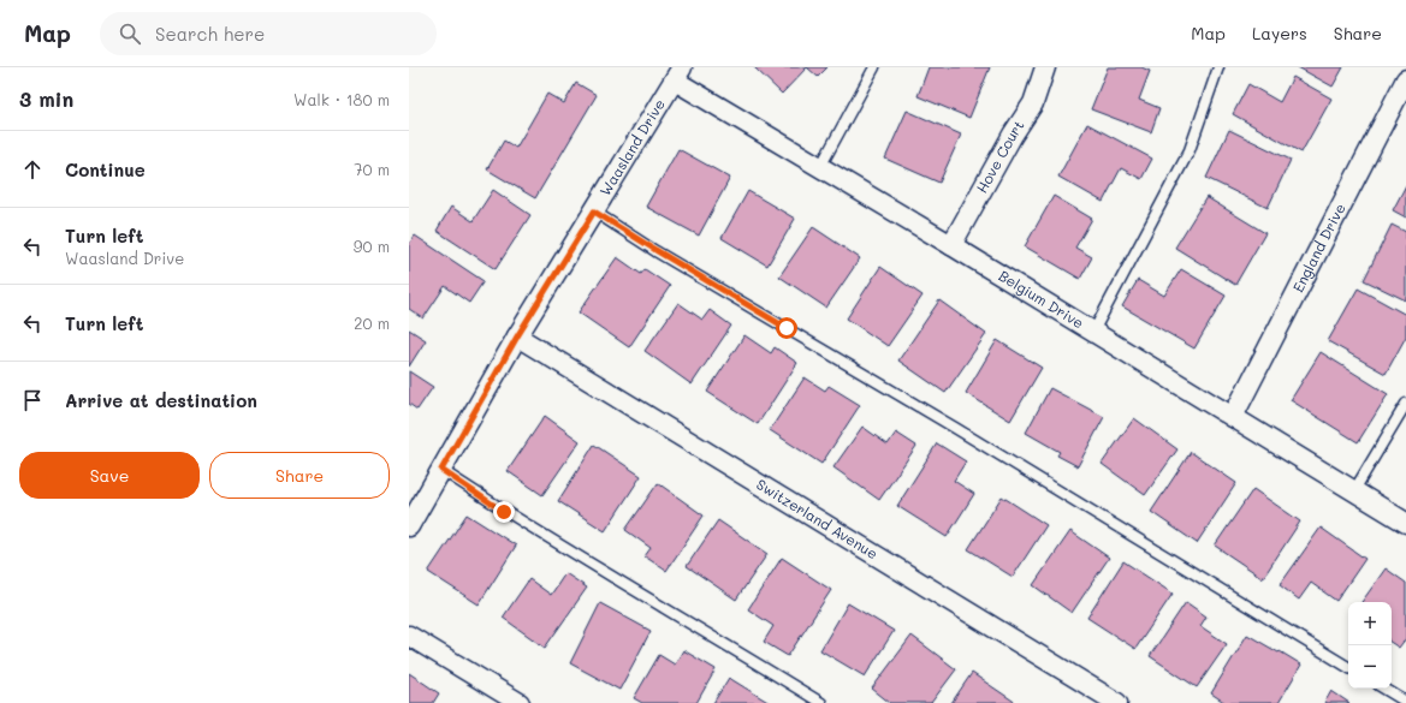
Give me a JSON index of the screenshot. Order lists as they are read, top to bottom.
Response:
{
  "streets": {
    "street": [
      "Waasland Drive",
      "Hove Court",
      "England Drive",
      "Belgium Drive",
      "Switzerland Avenue"
    ]
  },
  "crossings": [
    ["Waasland Drive", "Belgium Drive"],
    ["Waasland Drive", "Switzerland Avenue"],
    ["Hove Court", "Belgium Drive"],
    ["England Drive", "Belgium Drive"]
  ],
  "page": {
    "header": "Map",
    "search": "Search here",
    "nav": ["Map", "Layers", "Share"],
    "heading": ["3 min", "Walk · 180 m"],
    "list": [
      ["Continue", "70 m"],
      ["Turn left", "Waasland Drive", "90 m"],
      ["Turn left", "20 m"],
      "Arrive at destination"
    ],
    "buttons": ["Save", "Share"],
    "map_buttons": ["+", "−"]
  }
}
